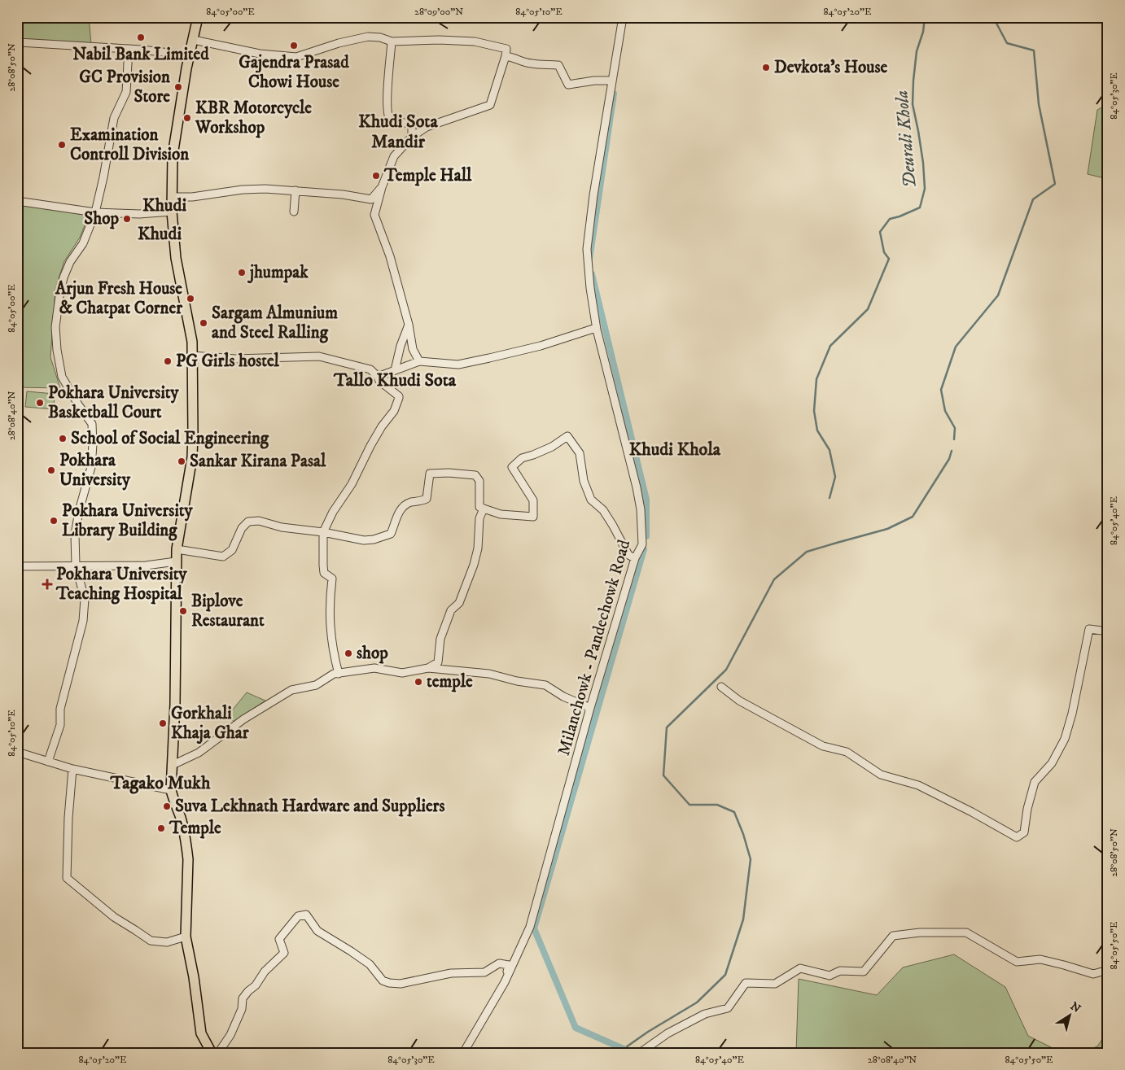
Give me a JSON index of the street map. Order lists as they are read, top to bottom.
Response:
{
  "streets": {
    "street": ["Milanchowk - Pandechowk Road"]
  },
  "districts": [
    "Khudi Sota Mandir",
    "Khudi",
    "Khudi",
    "Tallo Khudi Sota",
    "Khudi Khola",
    "Tagako Mukh"
  ],
  "water": ["Deurali Khola"],
  "places": {
    "other": [
      "Nabil Bank Limited",
      "Gajendra Prasad Chowi House",
      "Devkota's House",
      "GC Provision Store",
      "KBR Motorcycle Workshop",
      "Examination Controll Division",
      "Temple Hall",
      "Shop",
      "jhumpak",
      "Arjun Fresh House & Chatpat Corner",
      "Sargam Almunium and Steel Ralling",
      "PG Girls hostel",
      "Pokhara University Basketball Court",
      "School of Social Engineering",
      "Sankar Kirana Pasal",
      "Pokhara University",
      "Pokhara University Library Building",
      "Biplove Restaurant",
      "shop",
      "temple",
      "Gorkhali Khaja Ghar",
      "Suva Lekhnath Hardware and Suppliers",
      "Temple"
    ],
    "health": ["Pokhara University Teaching Hospital"]
  },
  "north": "top right",
  "coordinates": [
    "84°05'00\"E",
    "28°09'00\"N",
    "84°05'10\"E",
    "84°05'20\"E",
    "28°08'50\"N",
    "84°05'30\"E",
    "28°08'40\"N",
    "84°05'40\"E",
    "84°05'50\"E"
  ]
}
